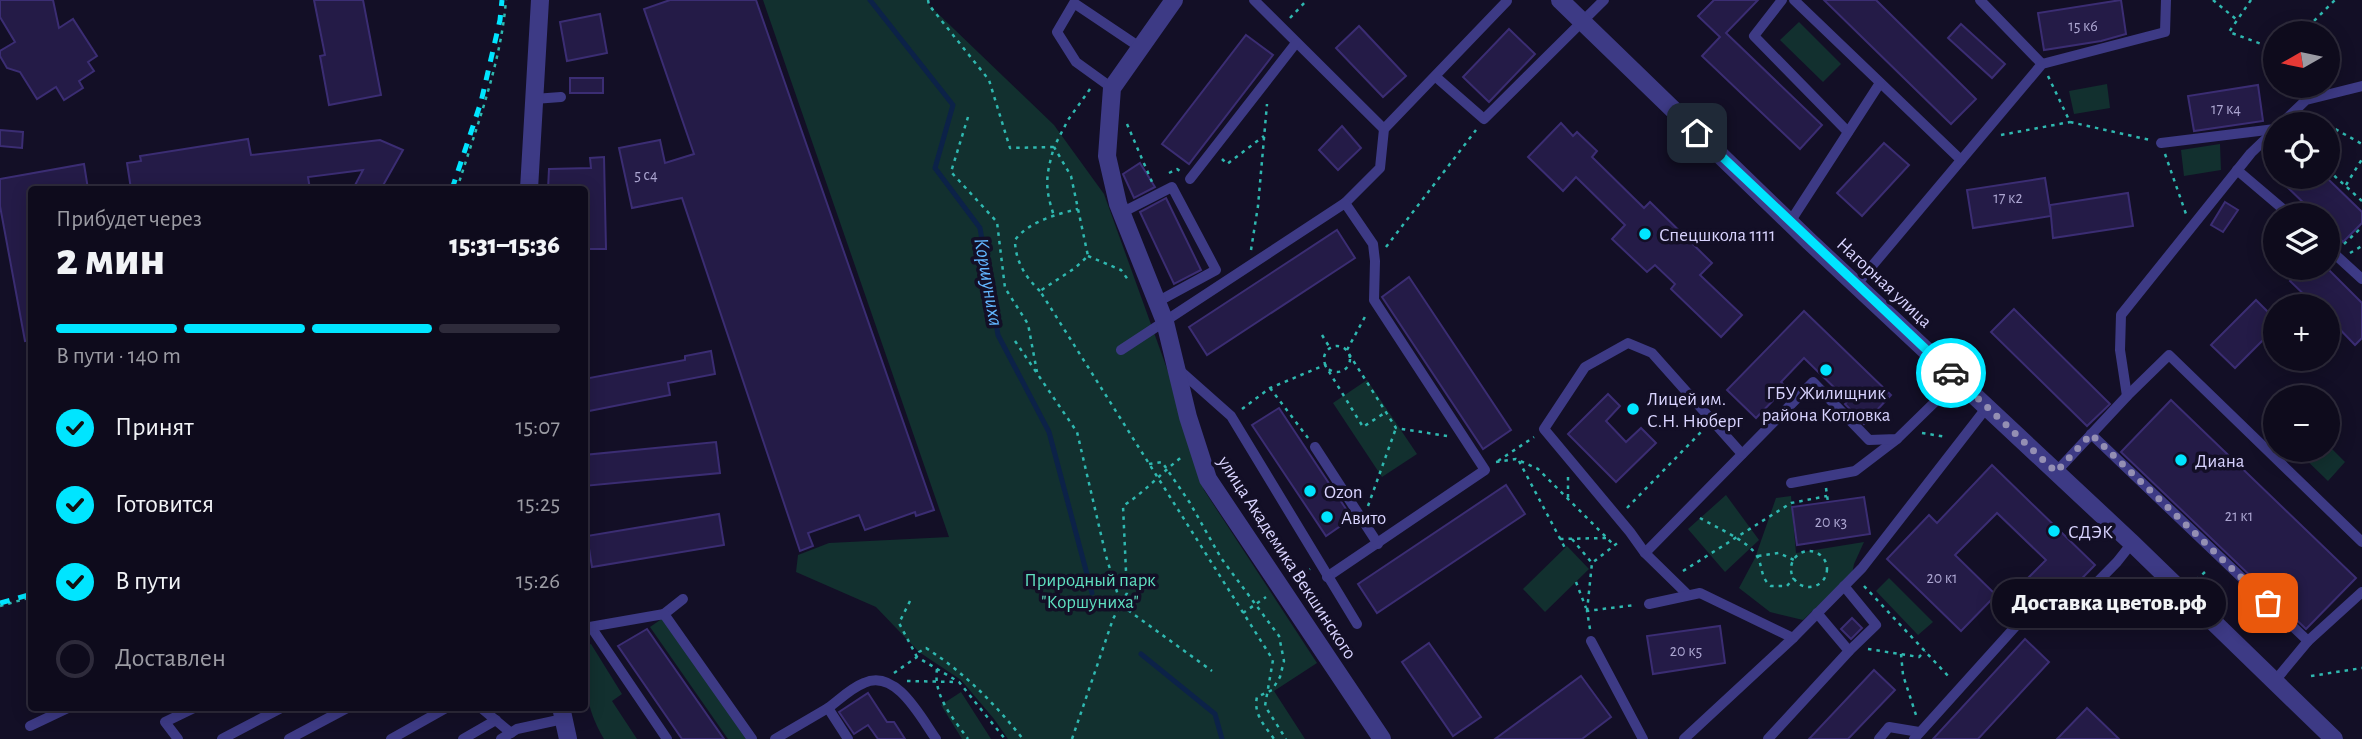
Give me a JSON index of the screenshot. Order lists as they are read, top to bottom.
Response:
{
  "streets": {
    "street": ["Нагорная улица", "улица Академика Векшинского"]
  },
  "water": ["Коршуниха"],
  "parks": ["Природный парк \"Коршуниха\""],
  "places": [
    "Спецшкола 1111",
    "ГБУ Жилищник района Котловка",
    "Лицей им. С.Н. Нюберг",
    "Диана",
    "Ozon",
    "Авито",
    "СДЭК",
    "Доставка цветов.рф"
  ],
  "house_numbers": [
    "15 к6",
    "17 к4",
    "5 с4",
    "17 к2",
    "21 к1",
    "20 к3",
    "20 к1",
    "20 к5"
  ],
  "north": "left",
  "page": {
    "map_buttons": ["+", "−"],
    "heading": ["2 мин", "Прибудет через", "15:31–15:36"],
    "bar": "В пути · 140 m",
    "list": [
      ["Принят", "15:07"],
      ["Готовится", "15:25"],
      ["В пути", "15:26"],
      "Доставлен"
    ],
    "bubble": "Доставка цветов.рф"
  }
}
